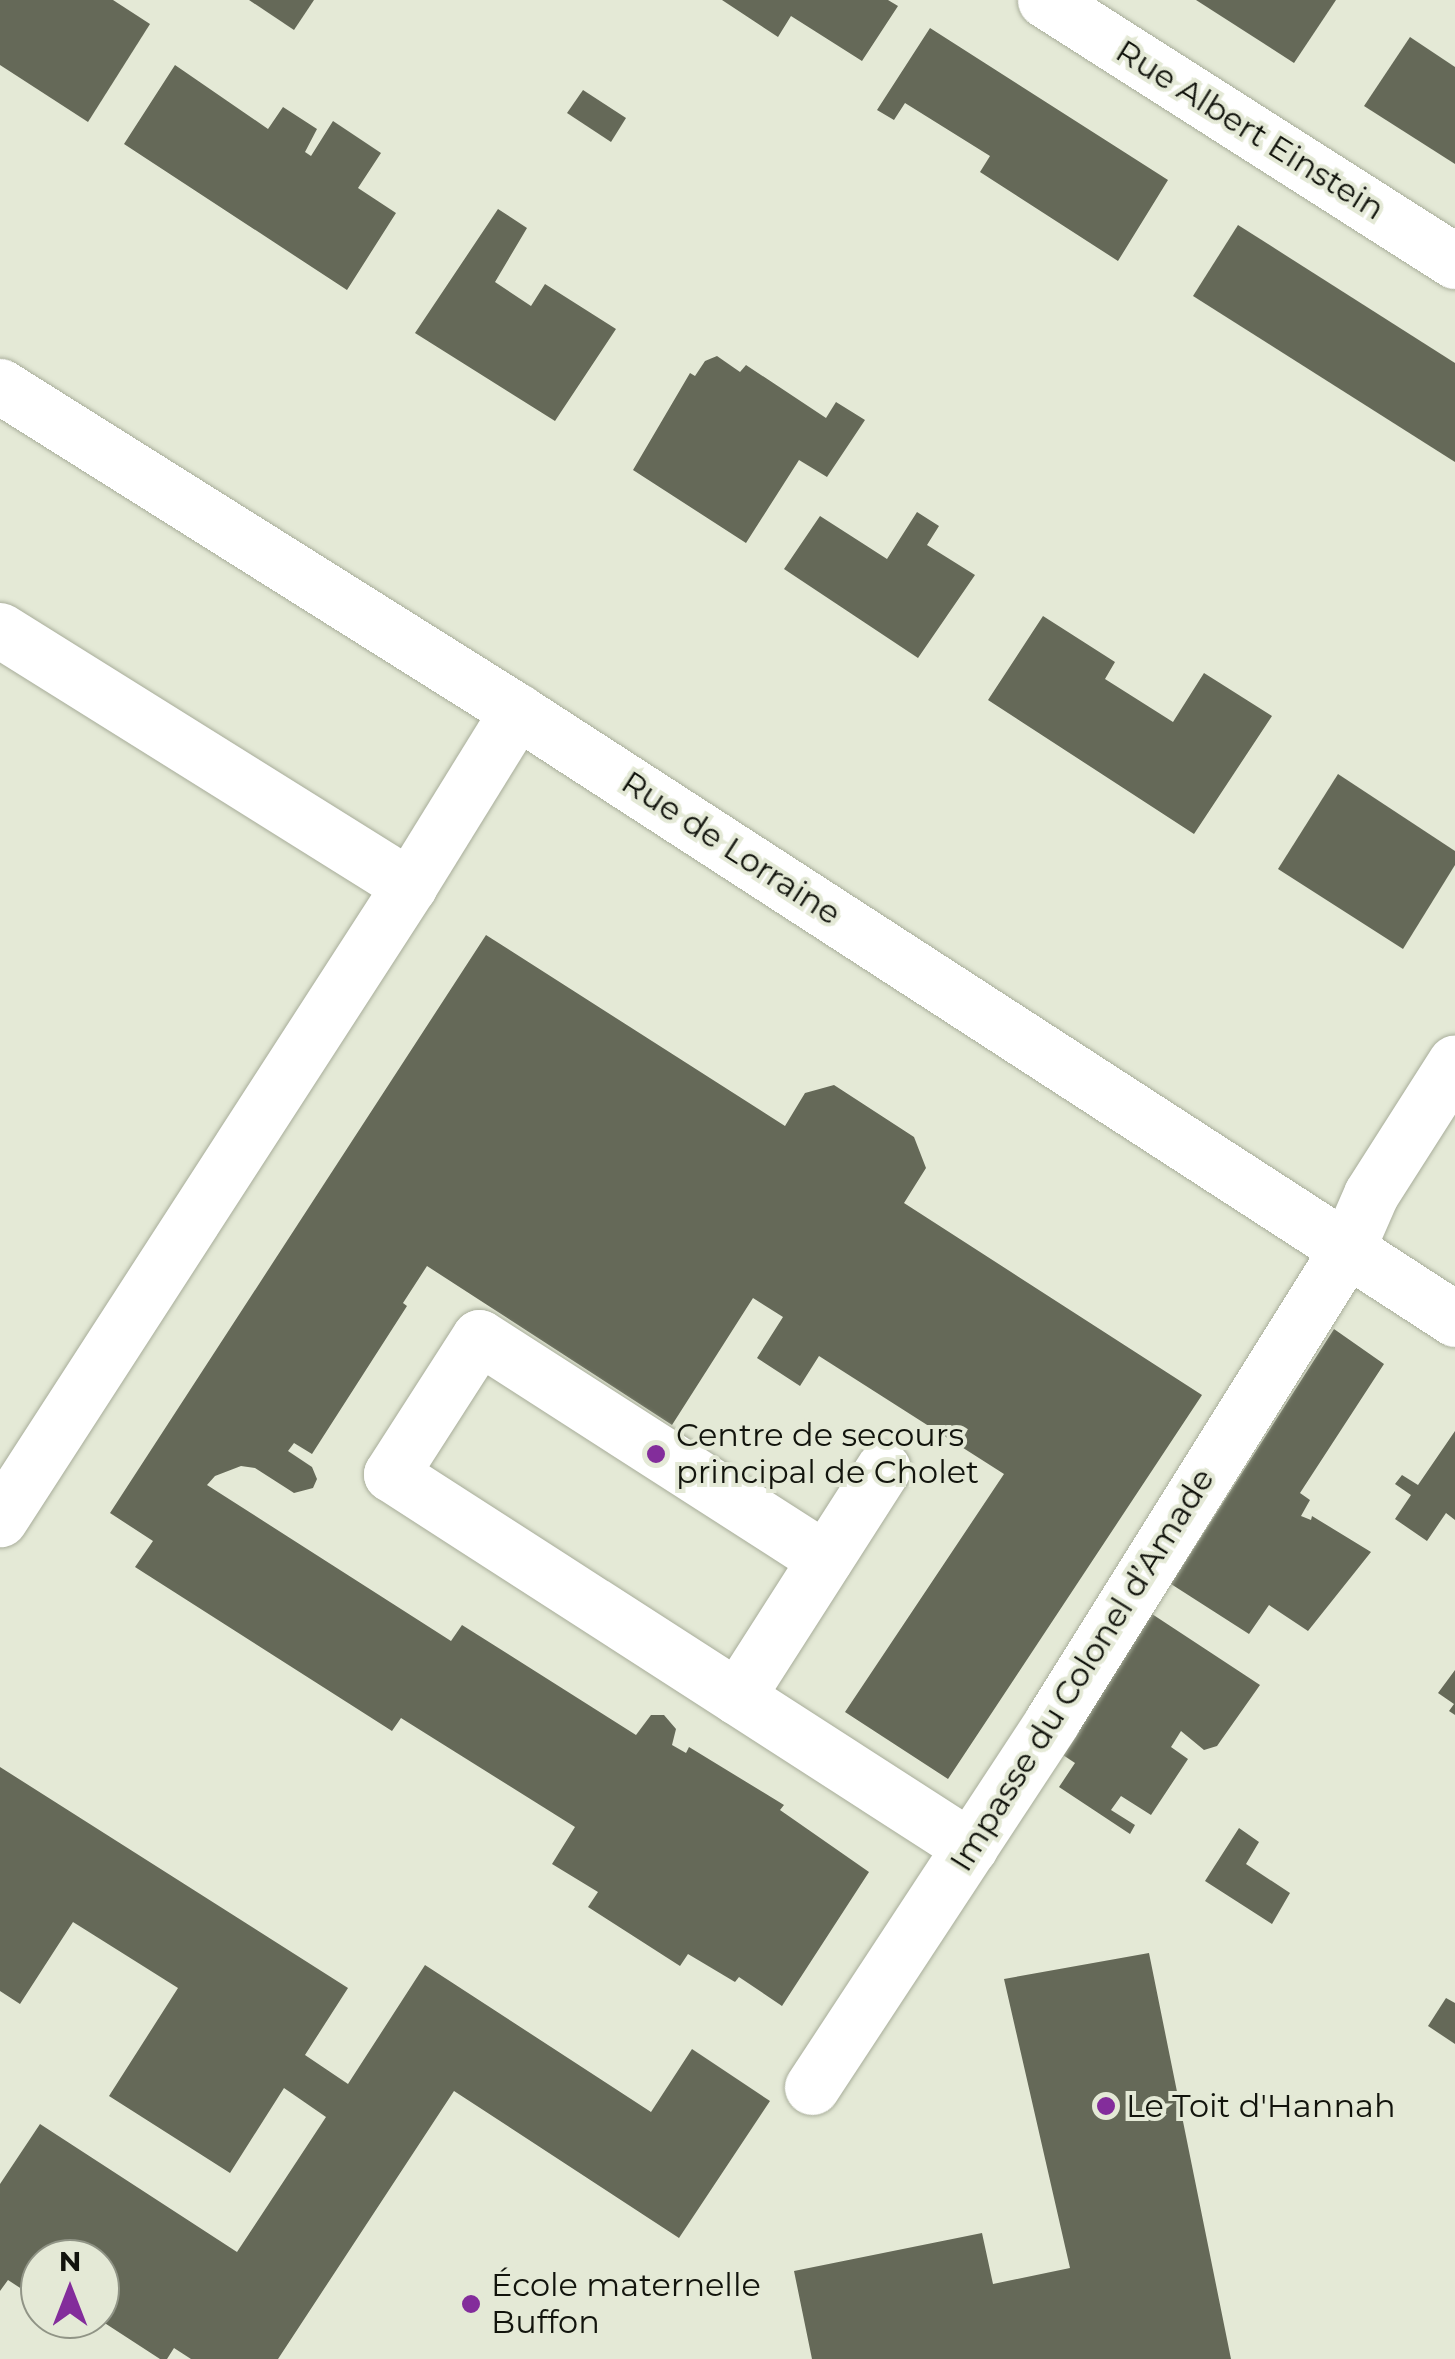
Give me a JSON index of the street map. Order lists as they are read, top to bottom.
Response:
{
  "streets": {
    "street": ["Rue Albert Einstein", "Rue de Lorraine", "Impasse du Colonel d’Amade"]
  },
  "crossings": [
    ["Rue de Lorraine", "Impasse du Colonel d’Amade"]
  ],
  "places": ["Centre de secours principal de Cholet", "Le Toit d'Hannah", "École maternelle Buffon"],
  "north": "top"
}
